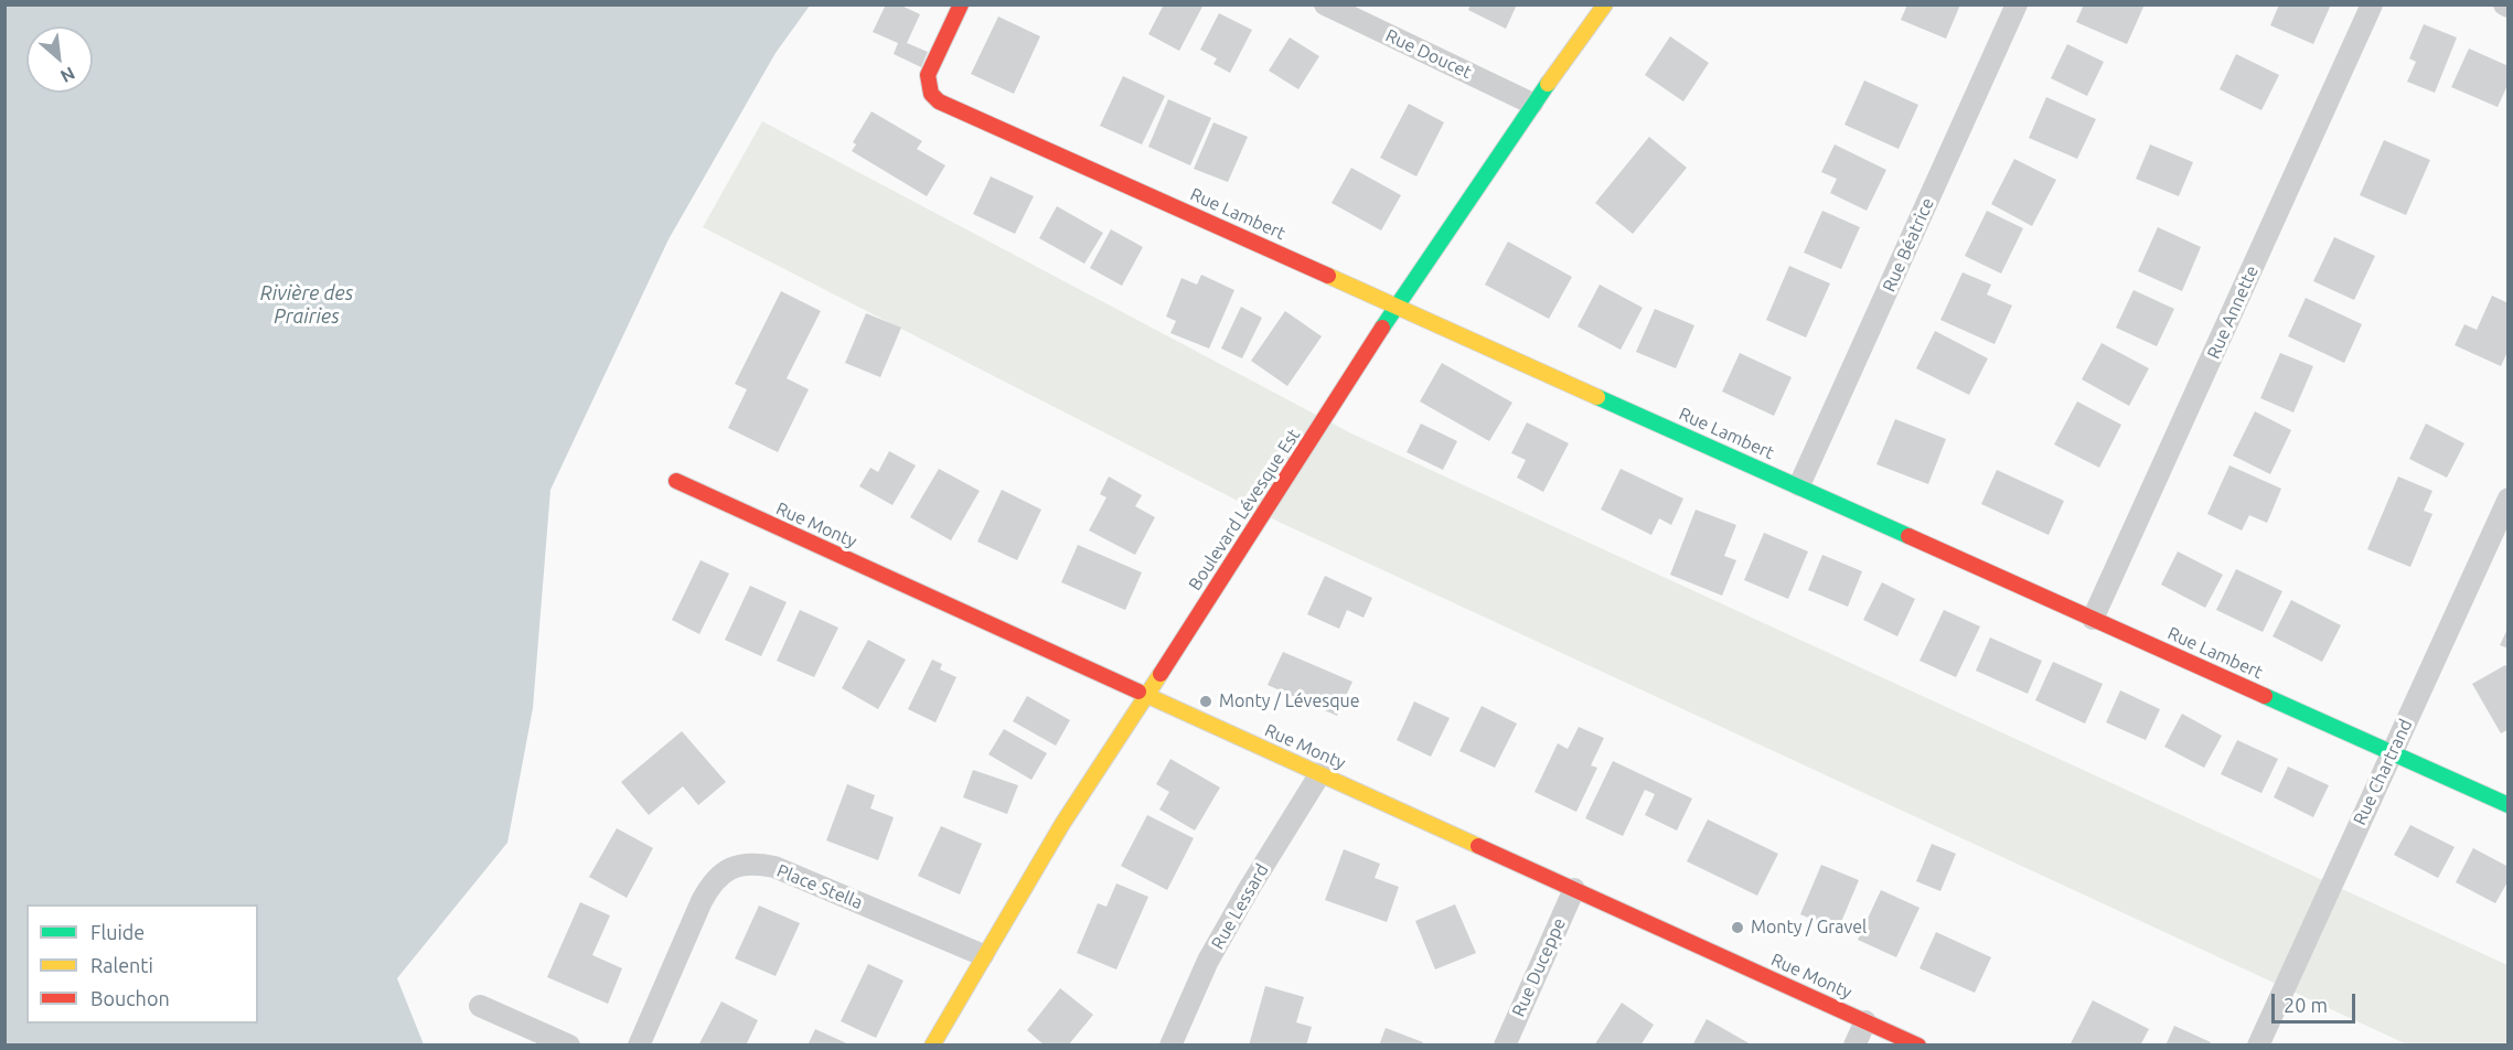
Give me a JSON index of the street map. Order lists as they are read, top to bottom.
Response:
{
  "streets": {
    "street": [
      "Rue Doucet",
      "Rue Lambert",
      "Rue Béatrice",
      "Rue Annette",
      "Boulevard Lévesque Est",
      "Rue Monty",
      "Rue Chartrand",
      "Place Stella",
      "Rue Lessard",
      "Rue Duceppe"
    ]
  },
  "crossings": [
    ["Rue Doucet", "Boulevard Lévesque Est"],
    ["Rue Lambert", "Rue Béatrice"],
    ["Rue Lambert", "Rue Annette"],
    ["Rue Lambert", "Boulevard Lévesque Est"],
    ["Rue Lambert", "Rue Chartrand"],
    ["Boulevard Lévesque Est", "Rue Monty"],
    ["Boulevard Lévesque Est", "Place Stella"],
    ["Rue Monty", "Rue Lessard"],
    ["Rue Monty", "Rue Duceppe"]
  ],
  "water": ["Rivière des Prairies"],
  "places": ["Monty / Lévesque", "Monty / Gravel"],
  "legend": ["Fluide", "Ralenti", "Bouchon"],
  "scale_bar": "20 m",
  "north": "bottom right"
}
